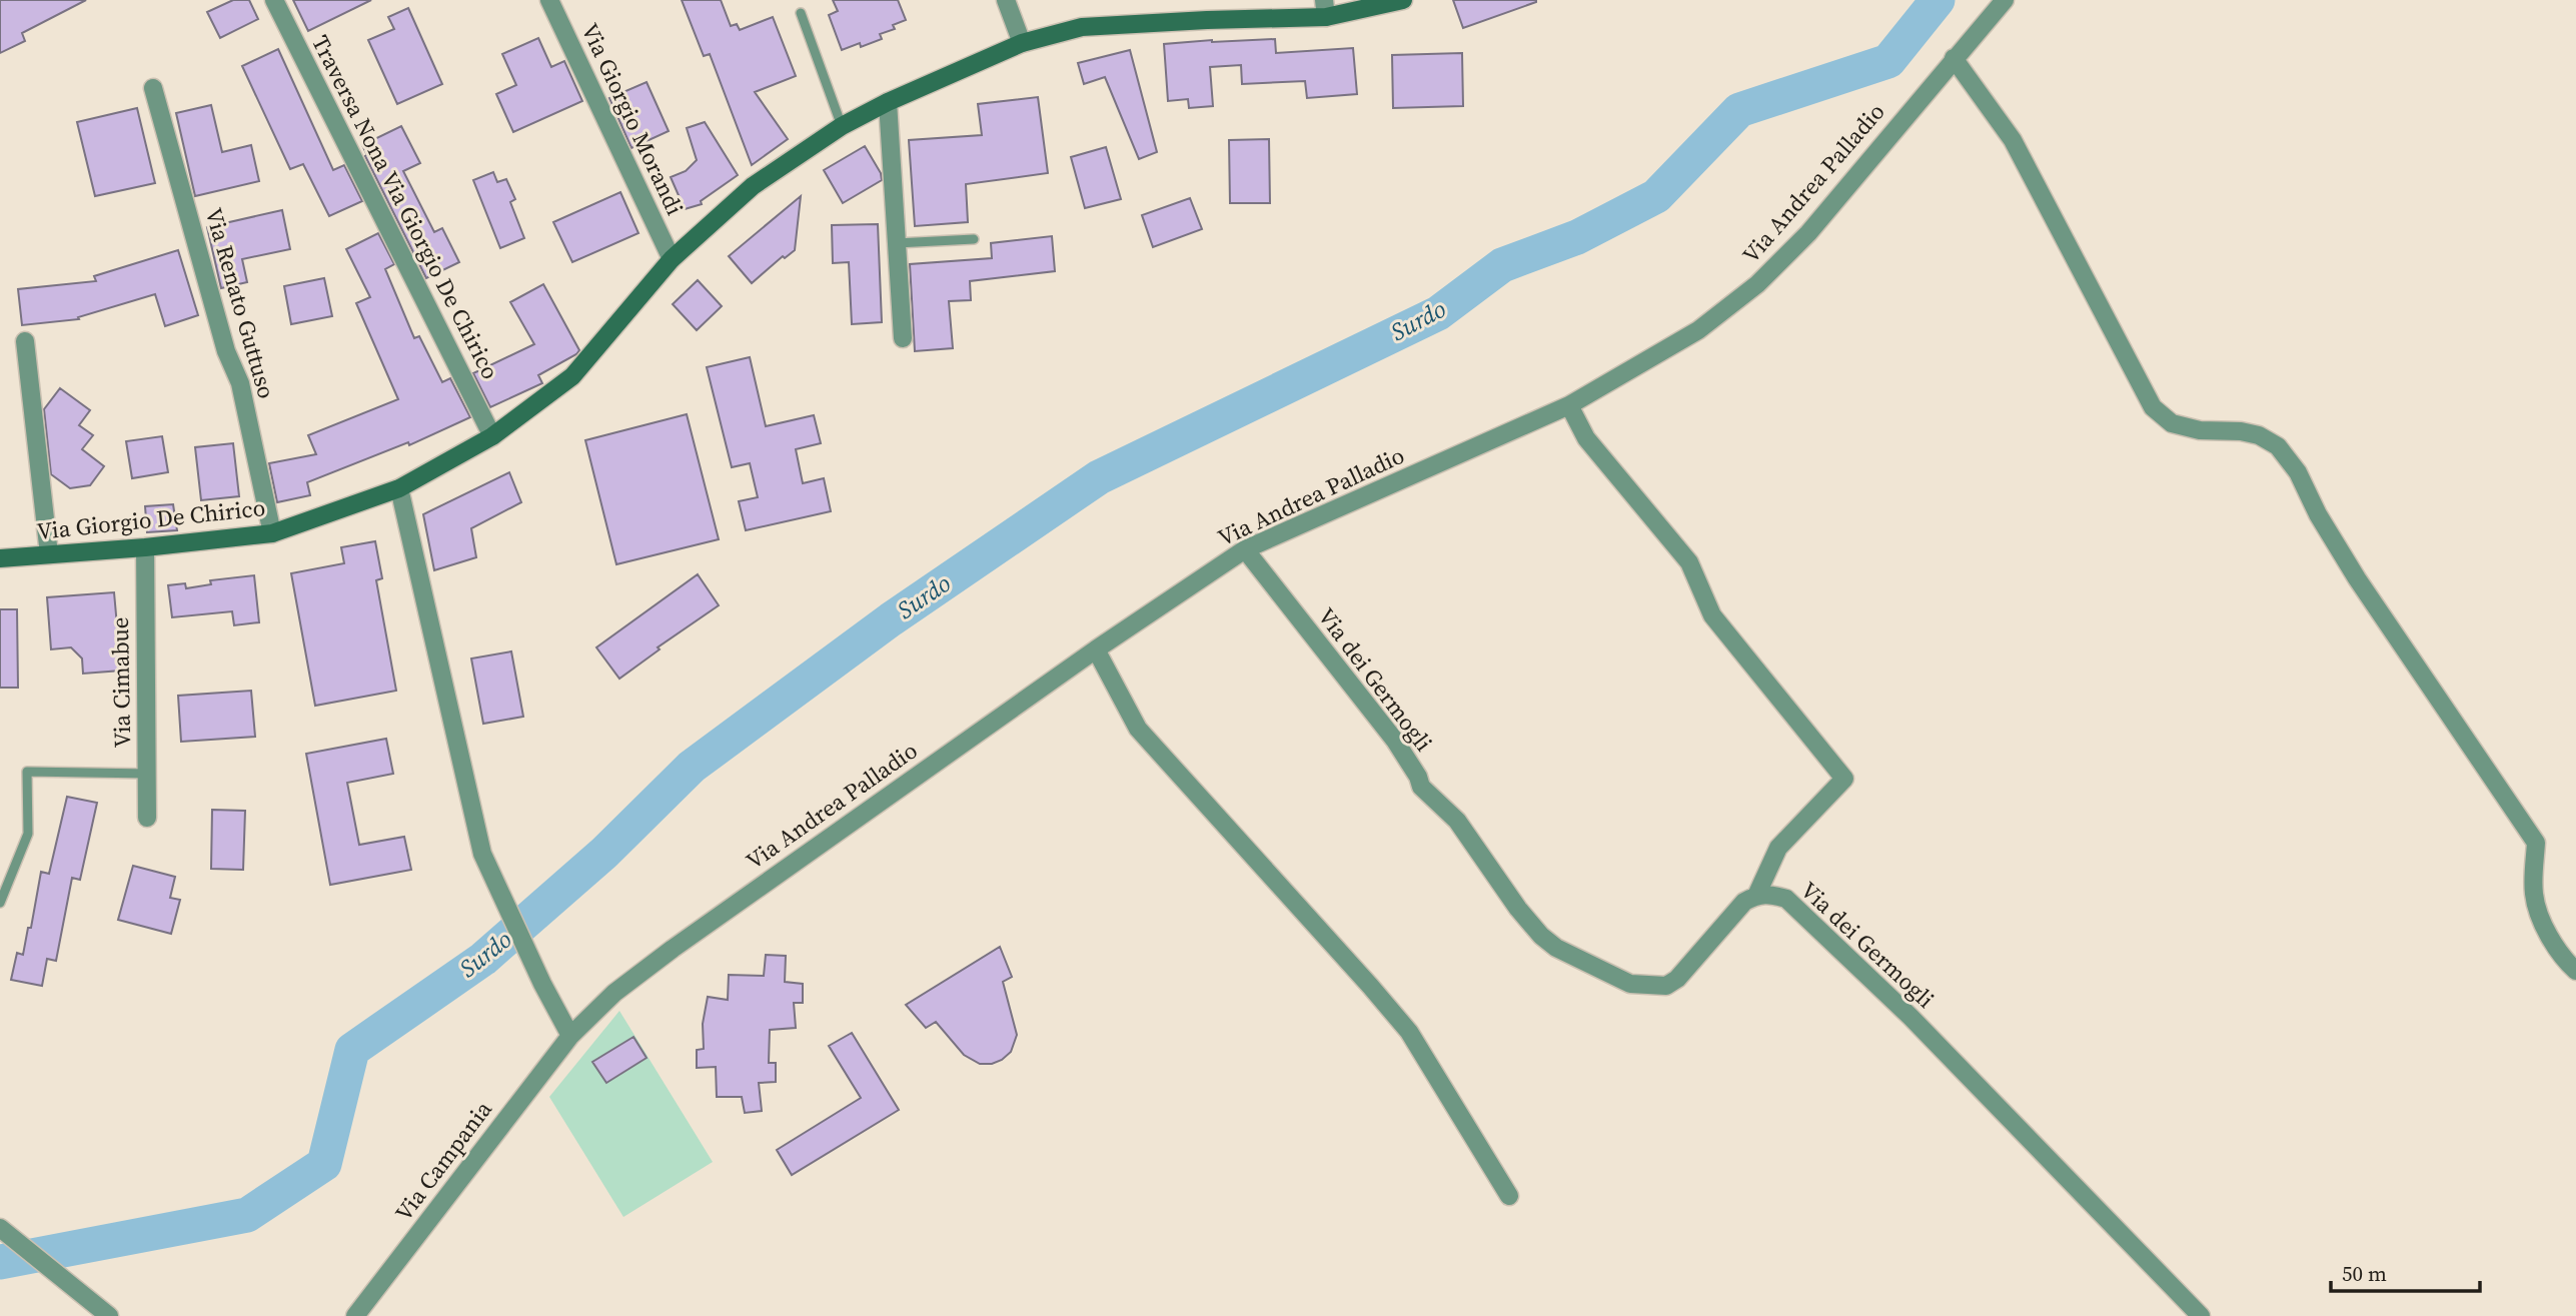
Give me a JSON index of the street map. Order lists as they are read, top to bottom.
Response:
{
  "streets": {
    "main road": ["Via Giorgio De Chirico"],
    "street": [
      "Via Giorgio Morandi",
      "Via Andrea Palladio",
      "Traversa Nona Via Giorgio De Chirico",
      "Via Renato Guttuso",
      "Via dei Germogli",
      "Via Cimabue",
      "Via Campania"
    ]
  },
  "crossings": [
    ["Via Giorgio Morandi", "Via Giorgio De Chirico"],
    ["Via Andrea Palladio", "Via dei Germogli"],
    ["Via Andrea Palladio", "Via Campania"],
    ["Traversa Nona Via Giorgio De Chirico", "Via Giorgio De Chirico"],
    ["Via Renato Guttuso", "Via Giorgio De Chirico"],
    ["Via Giorgio De Chirico", "Via Cimabue"]
  ],
  "water": ["Surdo"],
  "scale_bar": "50 m"
}
